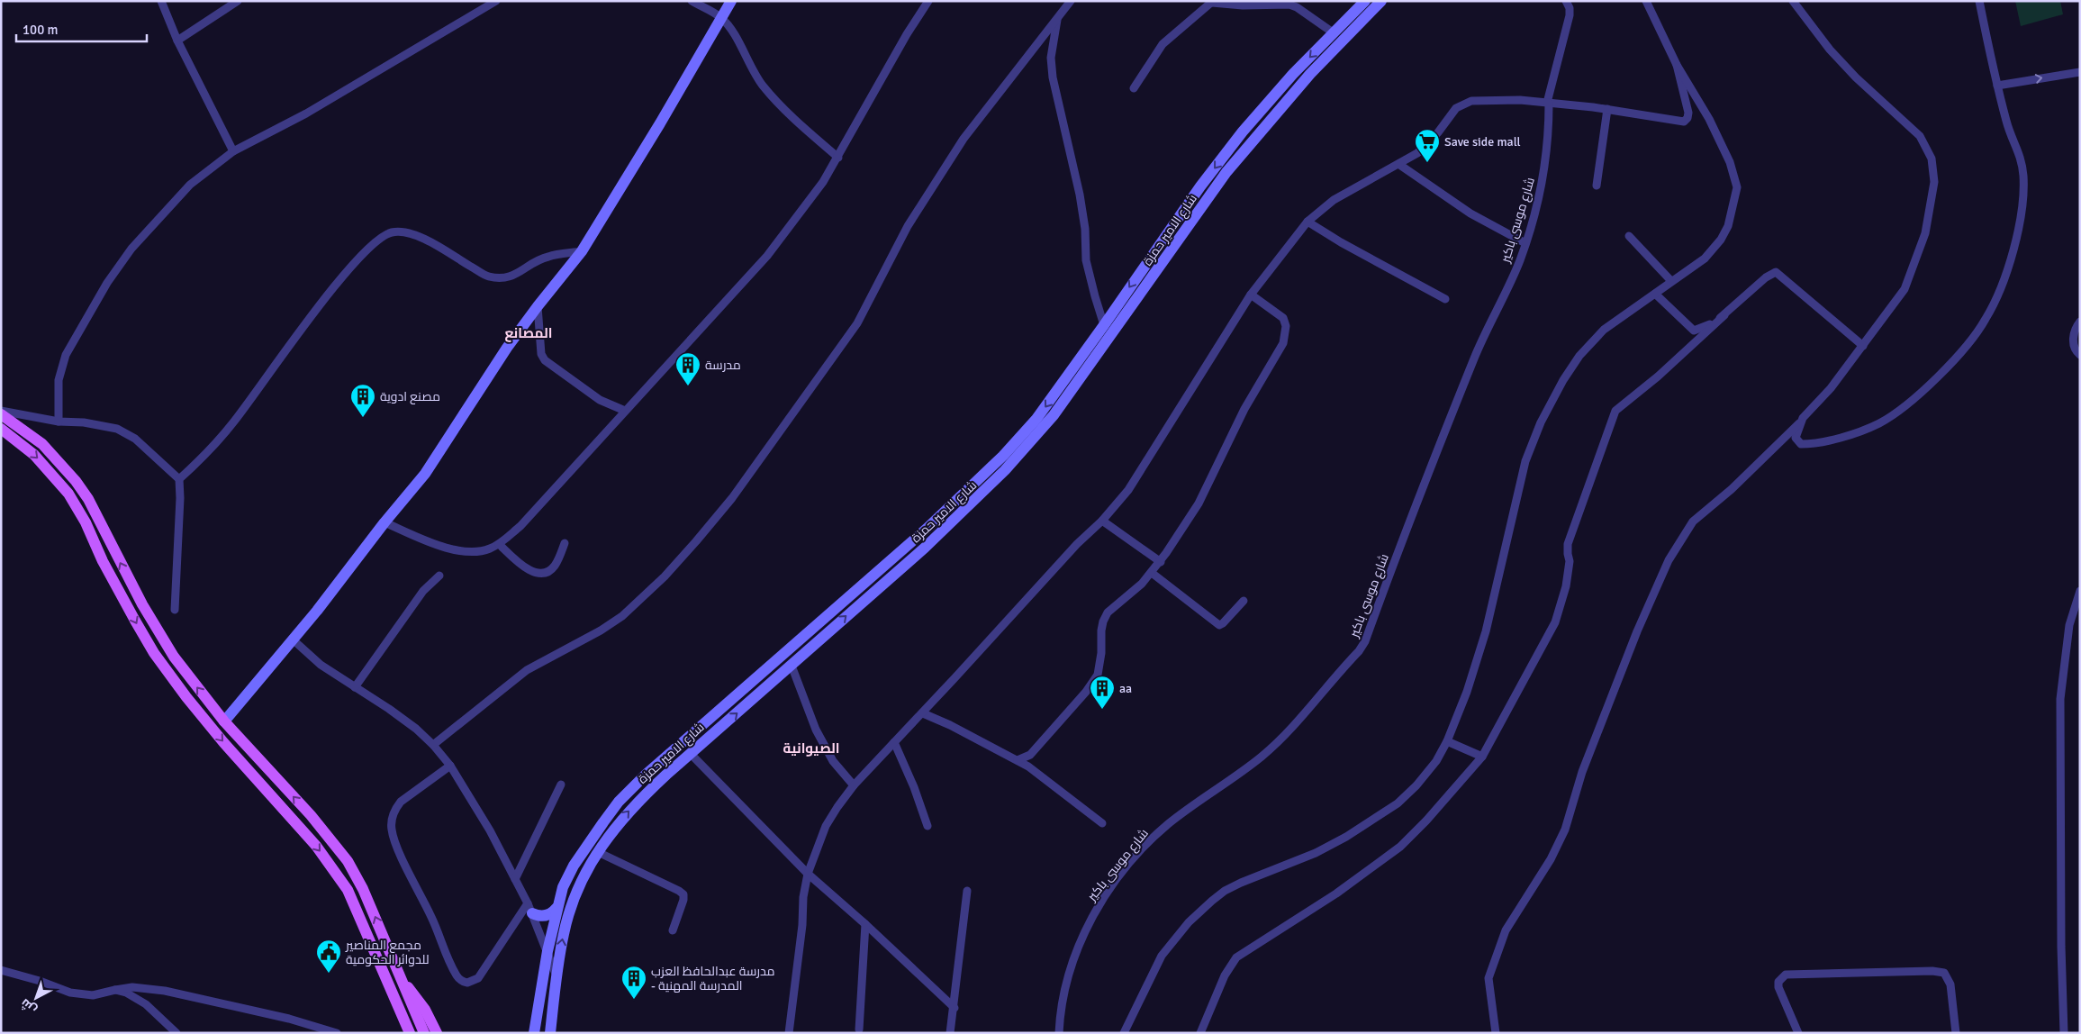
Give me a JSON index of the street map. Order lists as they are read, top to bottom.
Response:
{
  "streets": {
    "main road": ["شارع الامير حمزة"],
    "street": ["شارع موسى باكير"]
  },
  "districts": ["المصانع", "الصيوانية"],
  "places": {
    "supermarket": ["Save side mall"],
    "building": [
      "مدرسة",
      "مصنع ادوية",
      "aa",
      "مدرسة عبدالحافظ العزب - المدرسة المهنية"
    ],
    "public building": ["مجمع المناصير للدوائر الحكومية"]
  },
  "scale_bar": "100 m",
  "north": "bottom left"
}
